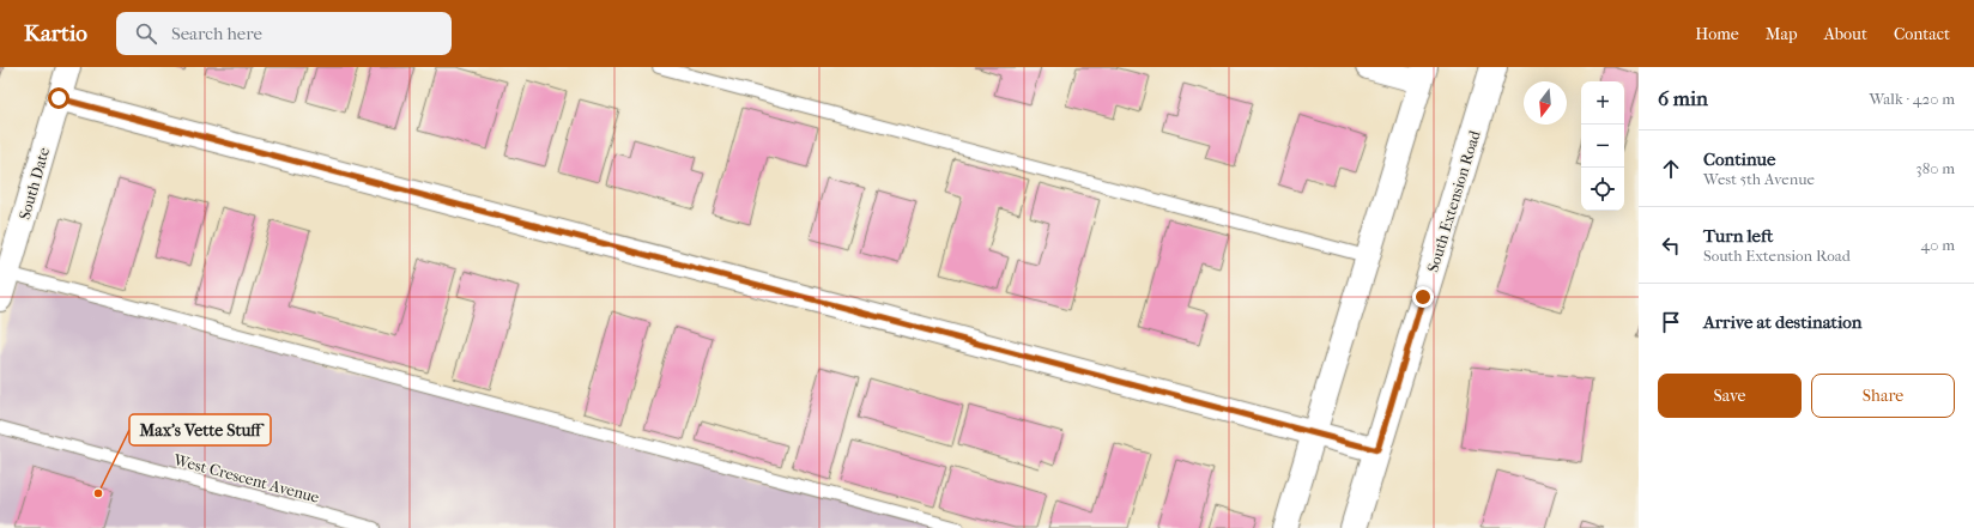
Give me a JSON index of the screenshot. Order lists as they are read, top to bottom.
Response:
{
  "streets": {
    "street": ["South Date", "South Extension Road"],
    "lane": ["West Crescent Avenue"]
  },
  "places": ["Max's Vette Stuff"],
  "north": "bottom",
  "page": {
    "header": "Kartio",
    "search": "Search here",
    "nav": [
      "Home",
      "Map",
      "About",
      "Contact"
    ],
    "heading": ["6 min", "Walk · 420 m"],
    "map_buttons": ["+", "−"],
    "list": [
      ["Continue", "West 5th Avenue", "380 m"],
      ["Turn left", "South Extension Road", "40 m"],
      "Arrive at destination"
    ],
    "buttons": ["Save", "Share"]
  }
}
